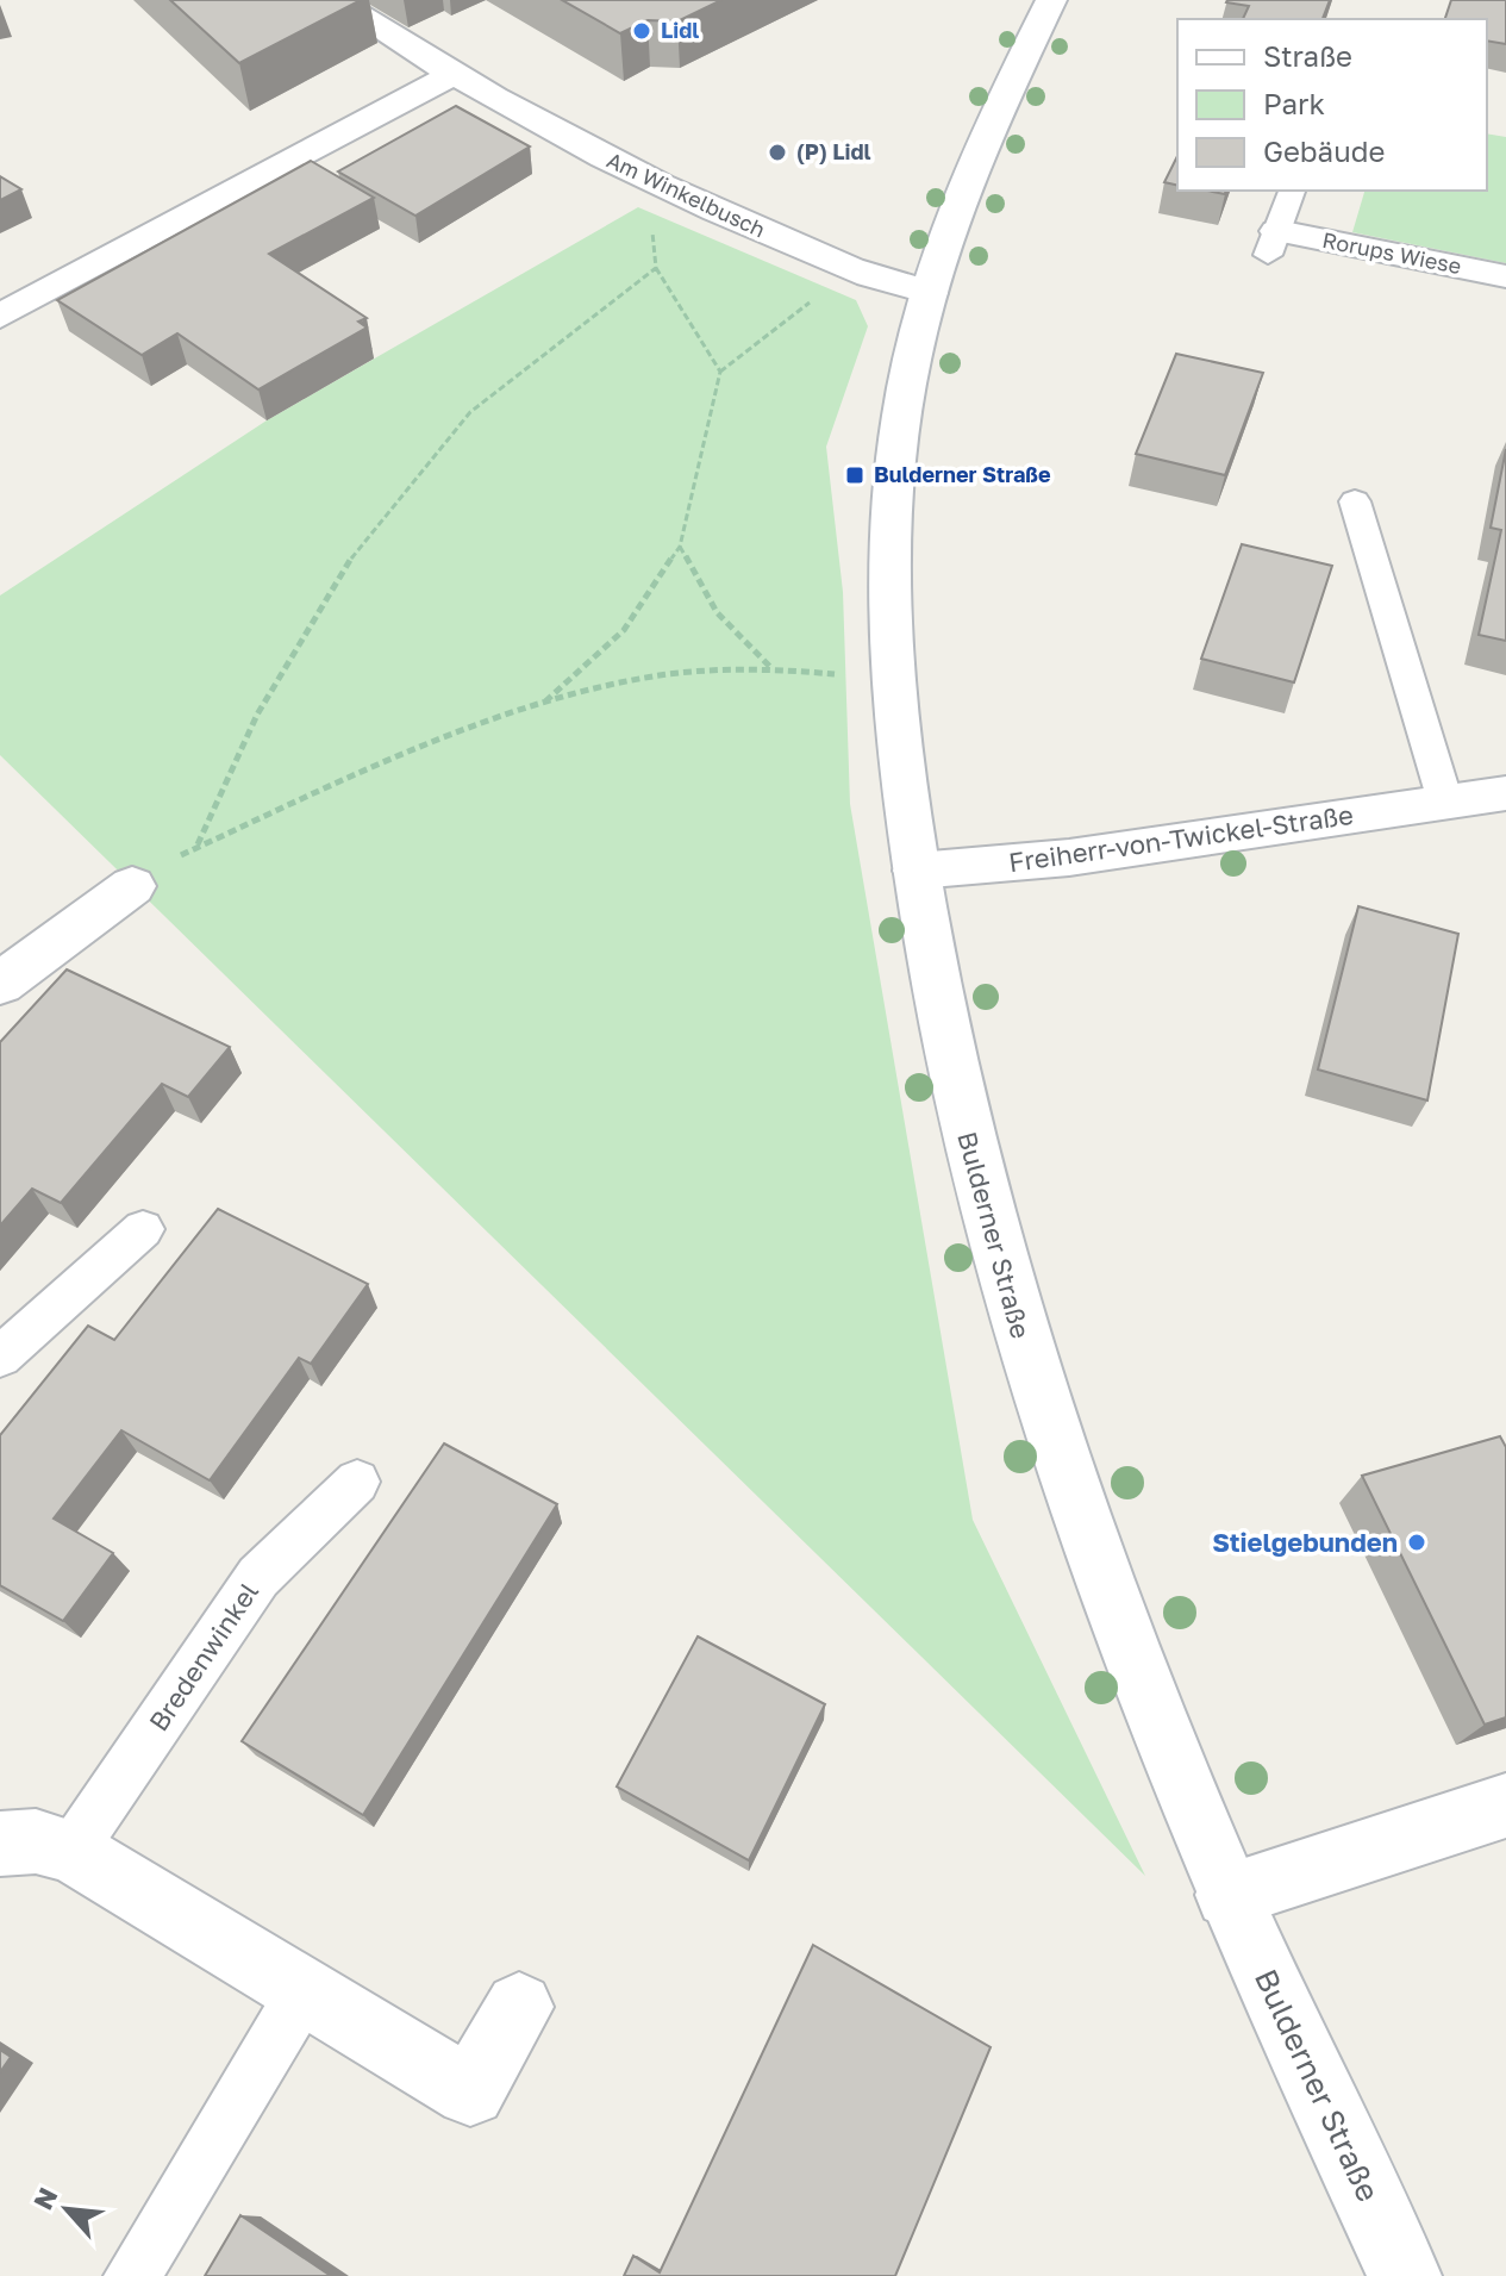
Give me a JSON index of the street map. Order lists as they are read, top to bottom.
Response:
{
  "streets": {
    "street": [
      "Am Winkelbusch",
      "Rorups Wiese",
      "Freiherr-von-Twickel-Straße",
      "Bulderner Straße"
    ],
    "lane": ["Bredenwinkel"]
  },
  "crossings": [
    ["Am Winkelbusch", "Bulderner Straße"],
    ["Freiherr-von-Twickel-Straße", "Bulderner Straße"]
  ],
  "places": {
    "other": ["Lidl", "(P) Lidl", "Stielgebunden"],
    "transit": ["Bulderner Straße"]
  },
  "legend": ["Straße", "Park", "Gebäude"],
  "north": "top left"
}
